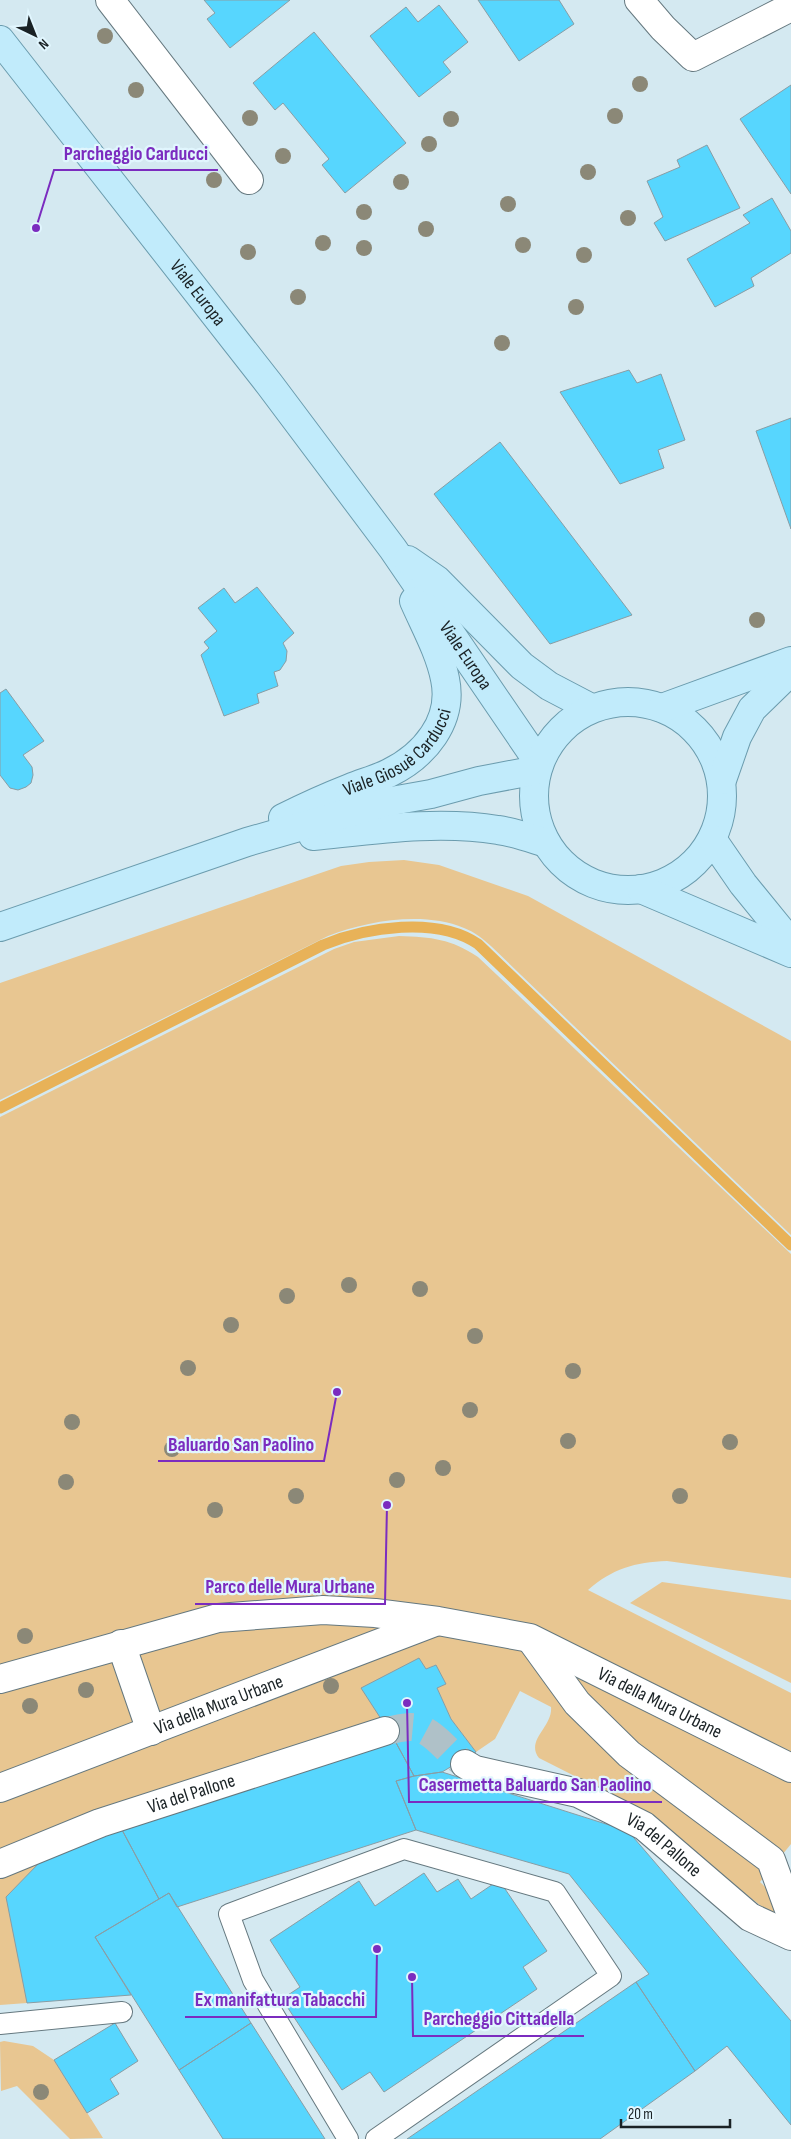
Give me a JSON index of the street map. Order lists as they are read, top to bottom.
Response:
{
  "streets": {
    "main road": ["Viale Europa", "Viale Giosuè Carducci"],
    "street": ["Via della Mura Urbane", "Via del Pallone"]
  },
  "crossings": [
    ["Viale Europa", "Viale Giosuè Carducci"]
  ],
  "places": [
    "Parcheggio Carducci",
    "Baluardo San Paolino",
    "Parco delle Mura Urbane",
    "Casermetta Baluardo San Paolino",
    "Ex manifattura Tabacchi",
    "Parcheggio Cittadella"
  ],
  "scale_bar": "20 m",
  "north": "bottom right"
}
